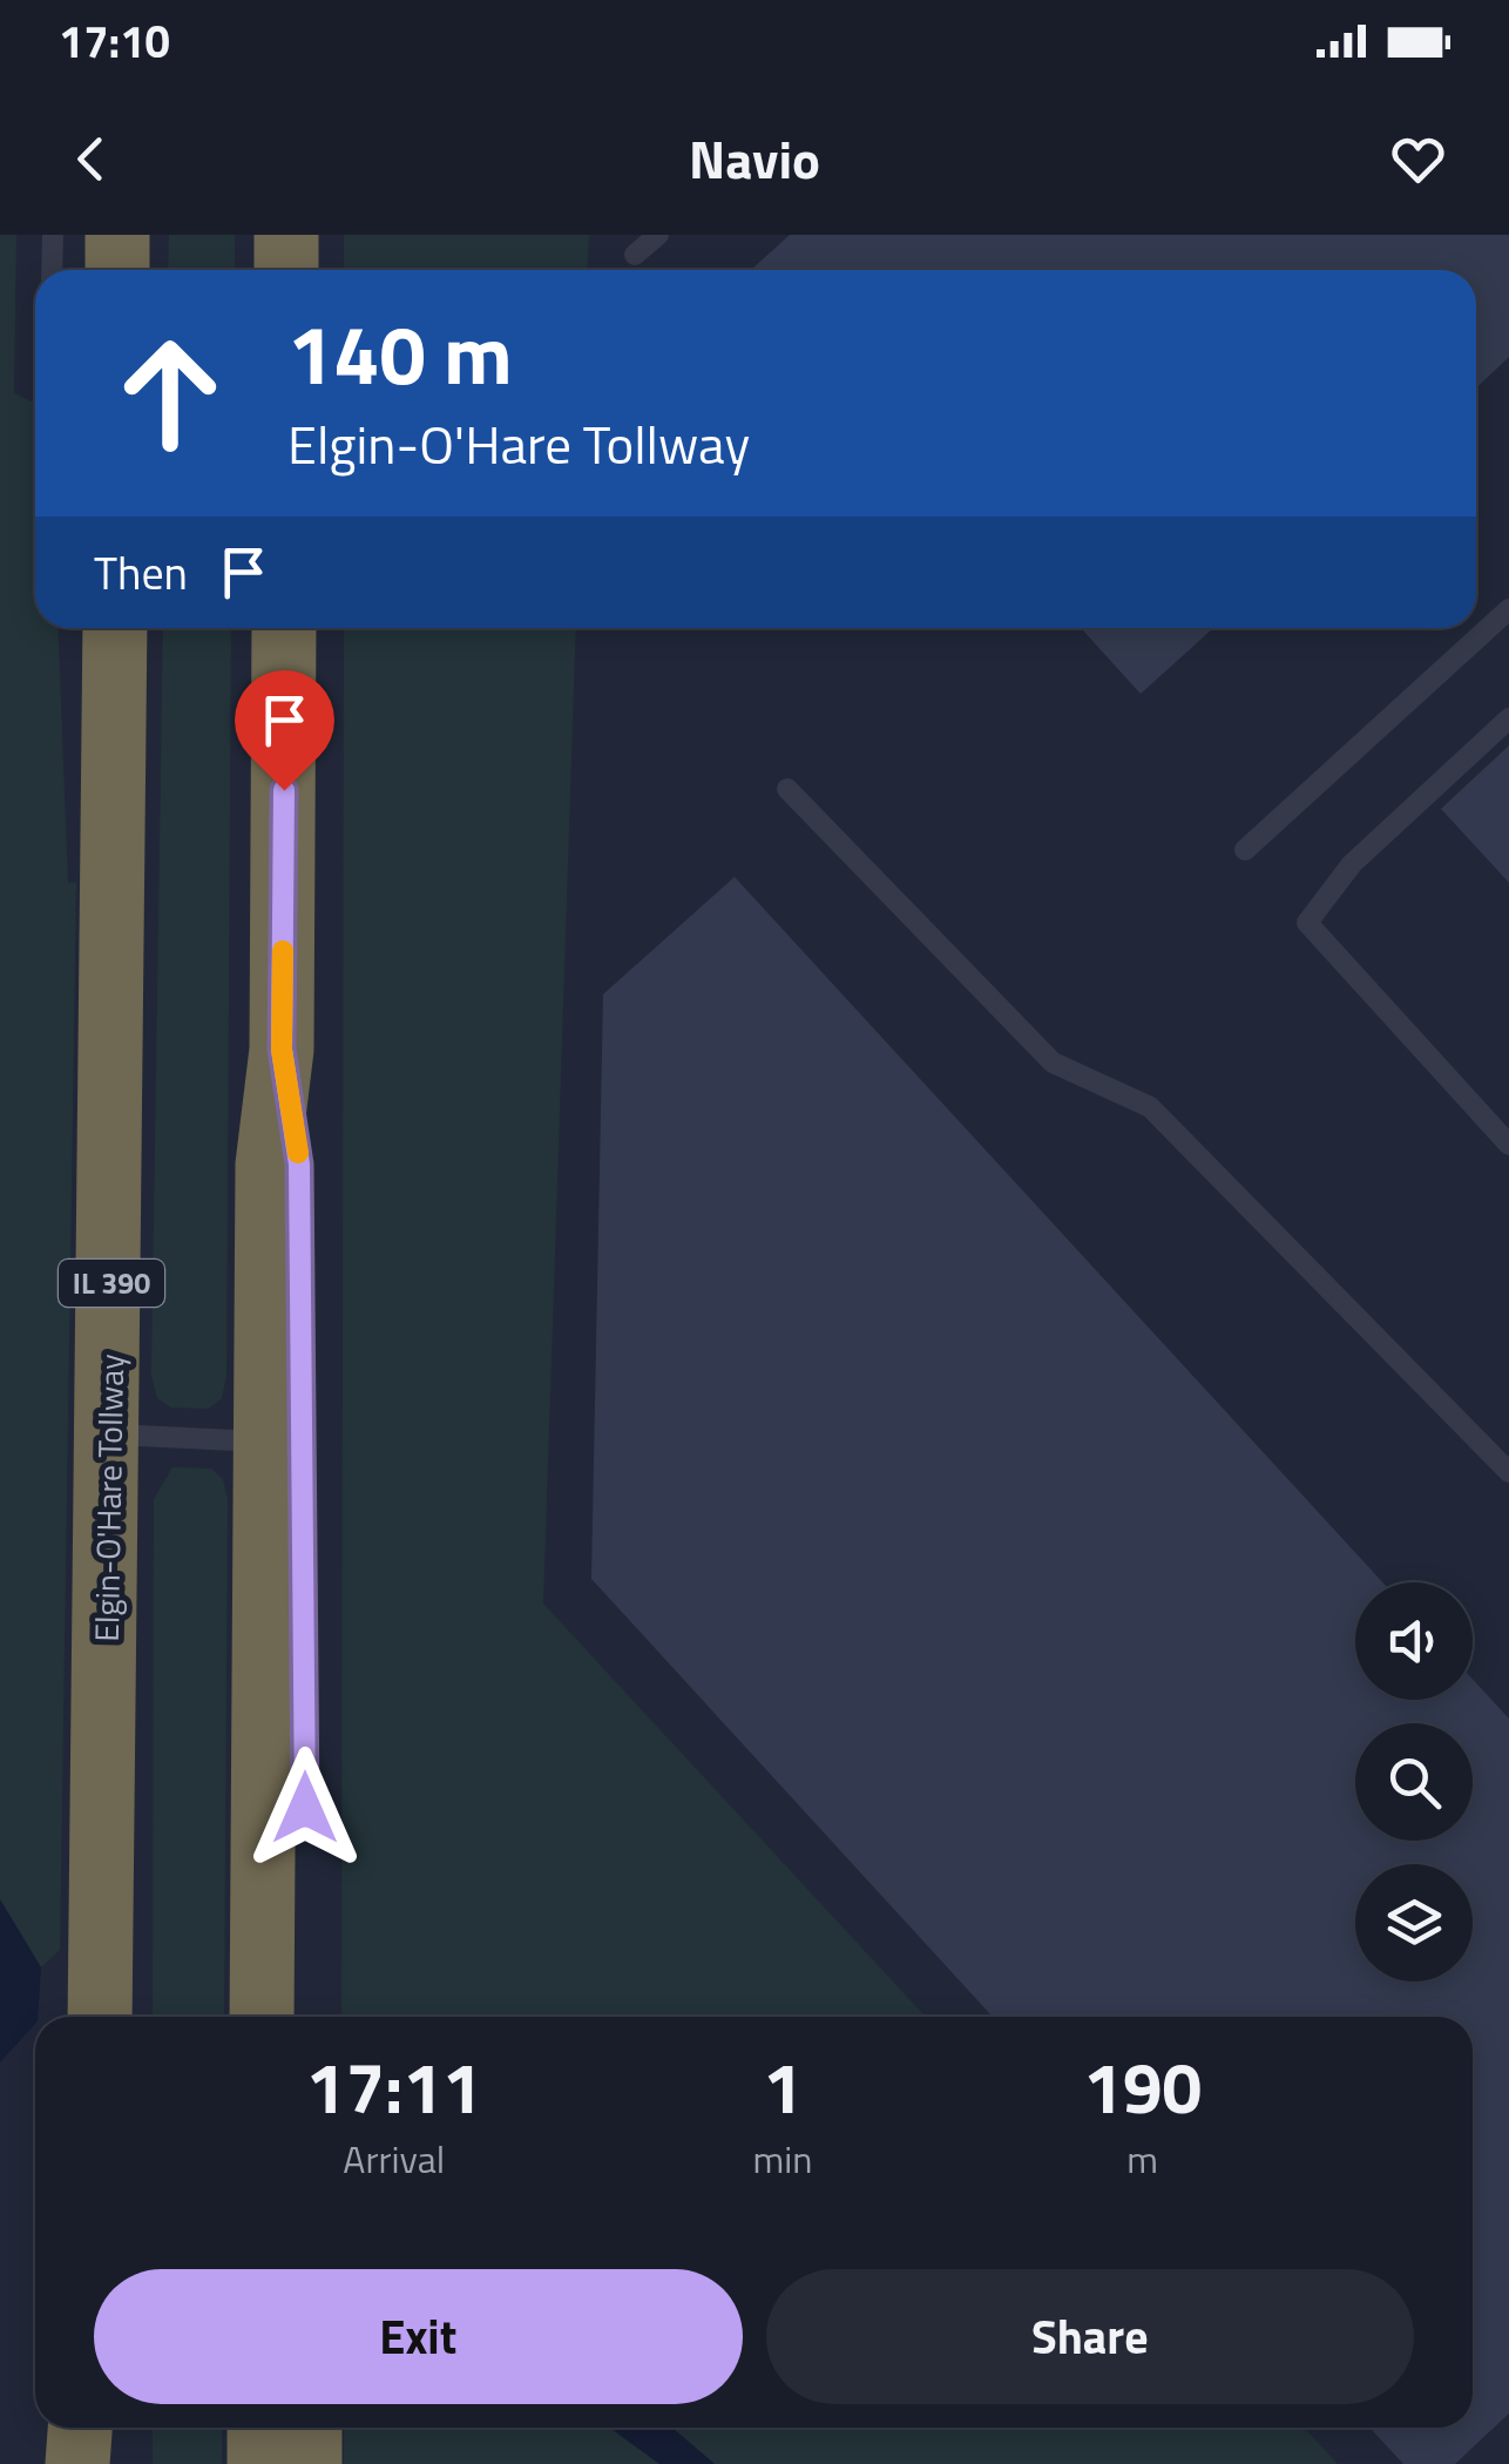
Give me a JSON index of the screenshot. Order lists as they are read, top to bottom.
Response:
{
  "streets": {
    "highway": ["IL 390", "Elgin-O'Hare Tollway"]
  },
  "page": {
    "status": "17:10",
    "header": "Navio",
    "turn": ["140 m", "Elgin-O'Hare Tollway"],
    "then": "Then",
    "eta": [
      "17:11",
      "Arrival",
      "1",
      "min",
      "190",
      "m"
    ],
    "buttons": ["Exit", "Share"]
  }
}
